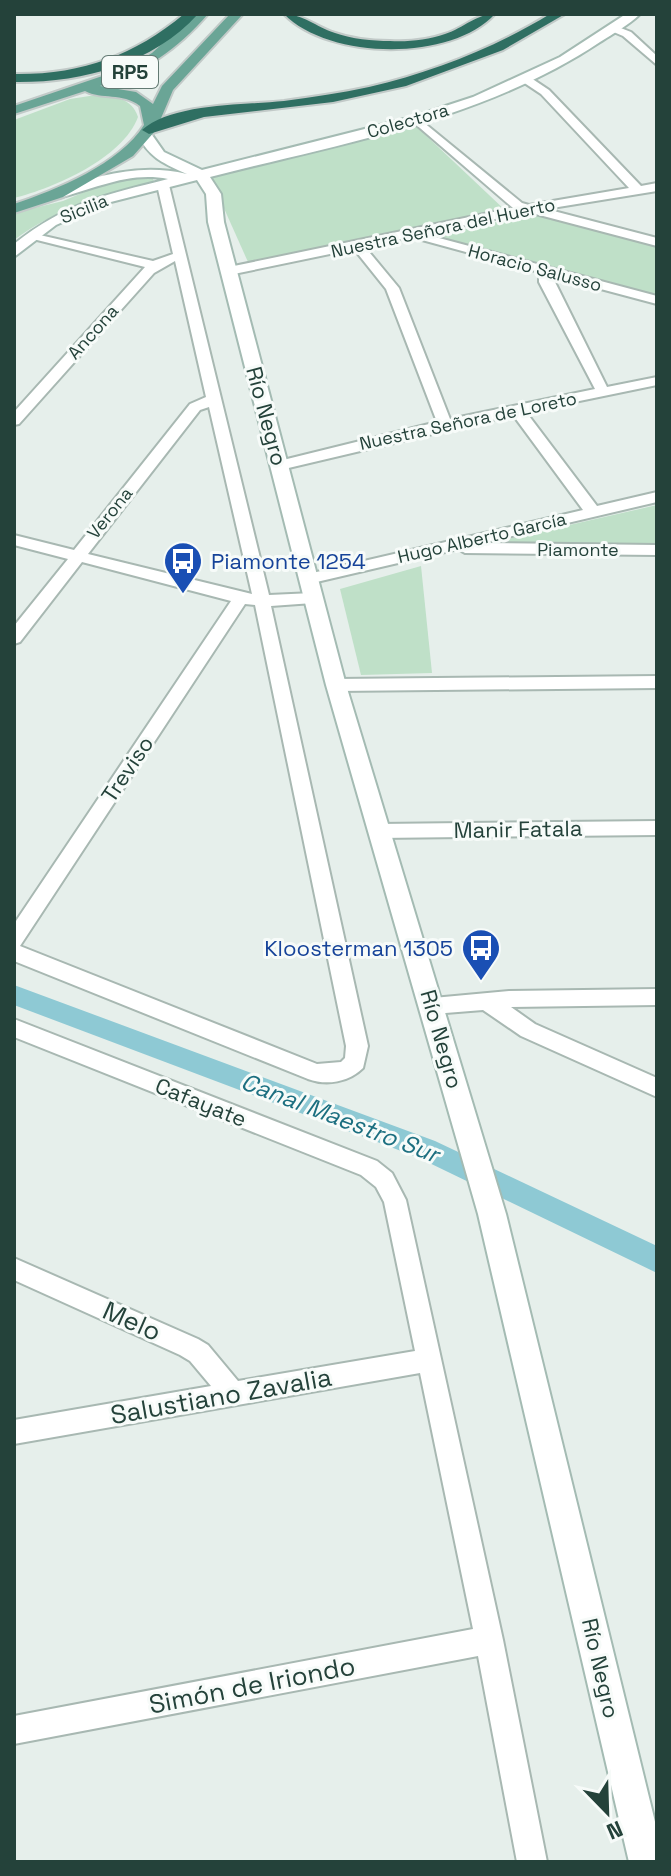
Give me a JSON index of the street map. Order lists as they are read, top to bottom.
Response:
{
  "streets": {
    "main road": ["RP5"],
    "street": [
      "Colectora",
      "Sicilia",
      "Nuestra Señora del Huerto",
      "Horacio Salusso",
      "Ancona",
      "Río Negro",
      "Nuestra Señora de Loreto",
      "Verona",
      "Hugo Alberto García",
      "Piamonte",
      "Treviso",
      "Manir Fatala",
      "Cafayate",
      "Melo",
      "Salustiano Zavalia",
      "Simón de Iriondo"
    ]
  },
  "crossings": [
    ["Colectora", "Sicilia"],
    ["Colectora", "Río Negro"],
    ["Sicilia", "Río Negro"],
    ["Nuestra Señora del Huerto", "Horacio Salusso"],
    ["Nuestra Señora del Huerto", "Río Negro"],
    ["Ancona", "Río Negro"],
    ["Río Negro", "Nuestra Señora de Loreto"],
    ["Río Negro", "Verona"],
    ["Río Negro", "Hugo Alberto García"],
    ["Río Negro", "Manir Fatala"],
    ["Hugo Alberto García", "Piamonte"],
    ["Cafayate", "Salustiano Zavalia"],
    ["Melo", "Salustiano Zavalia"]
  ],
  "water": ["Canal Maestro Sur"],
  "places": {
    "bus stop": ["Piamonte 1254", "Kloosterman 1305"]
  },
  "north": "bottom right"
}
